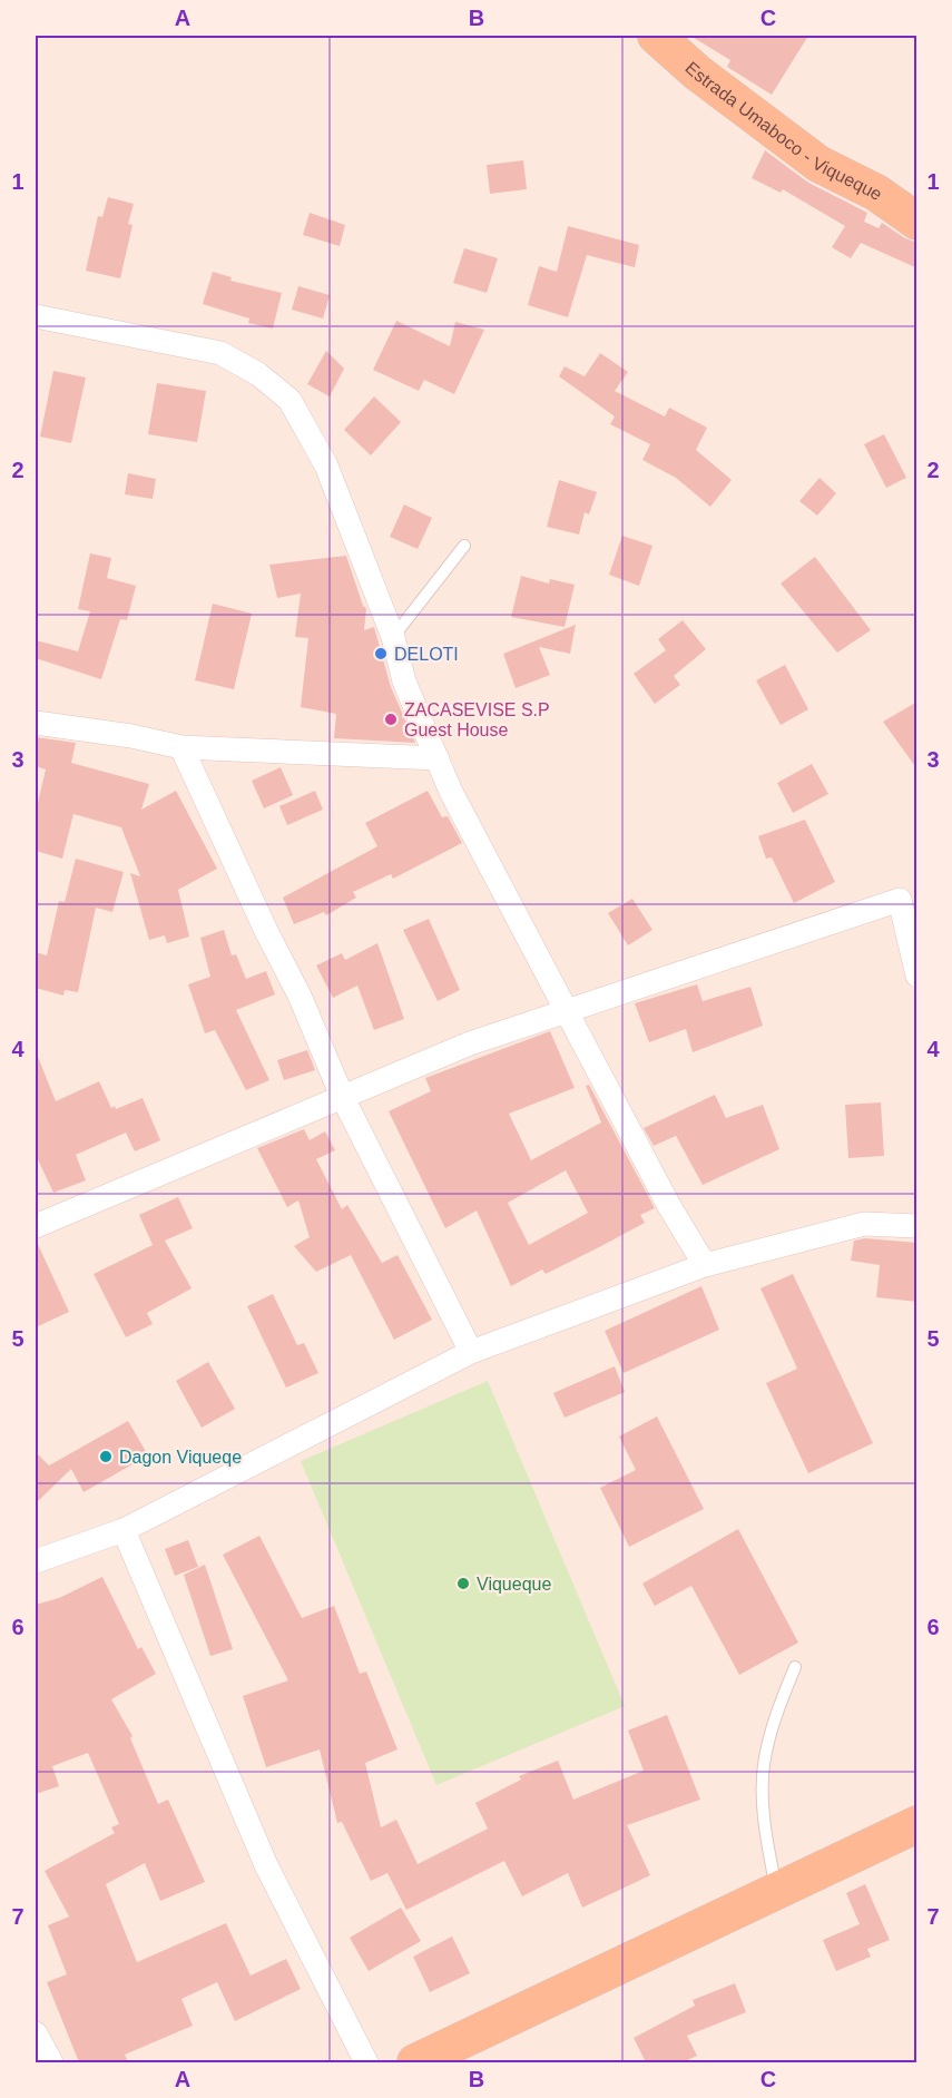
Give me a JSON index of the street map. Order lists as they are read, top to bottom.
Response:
{
  "streets": {
    "main road": ["Estrada Umaboco - Viqueque"]
  },
  "places": [
    "DELOTI",
    "ZACASEVISE S.P Guest House",
    "Dagon Viqueqe",
    "Viqueque"
  ],
  "grid": {
    "columns": ["A", "B", "C"],
    "rows": [
      "1",
      "2",
      "3",
      "4",
      "5",
      "6",
      "7"
    ]
  }
}
